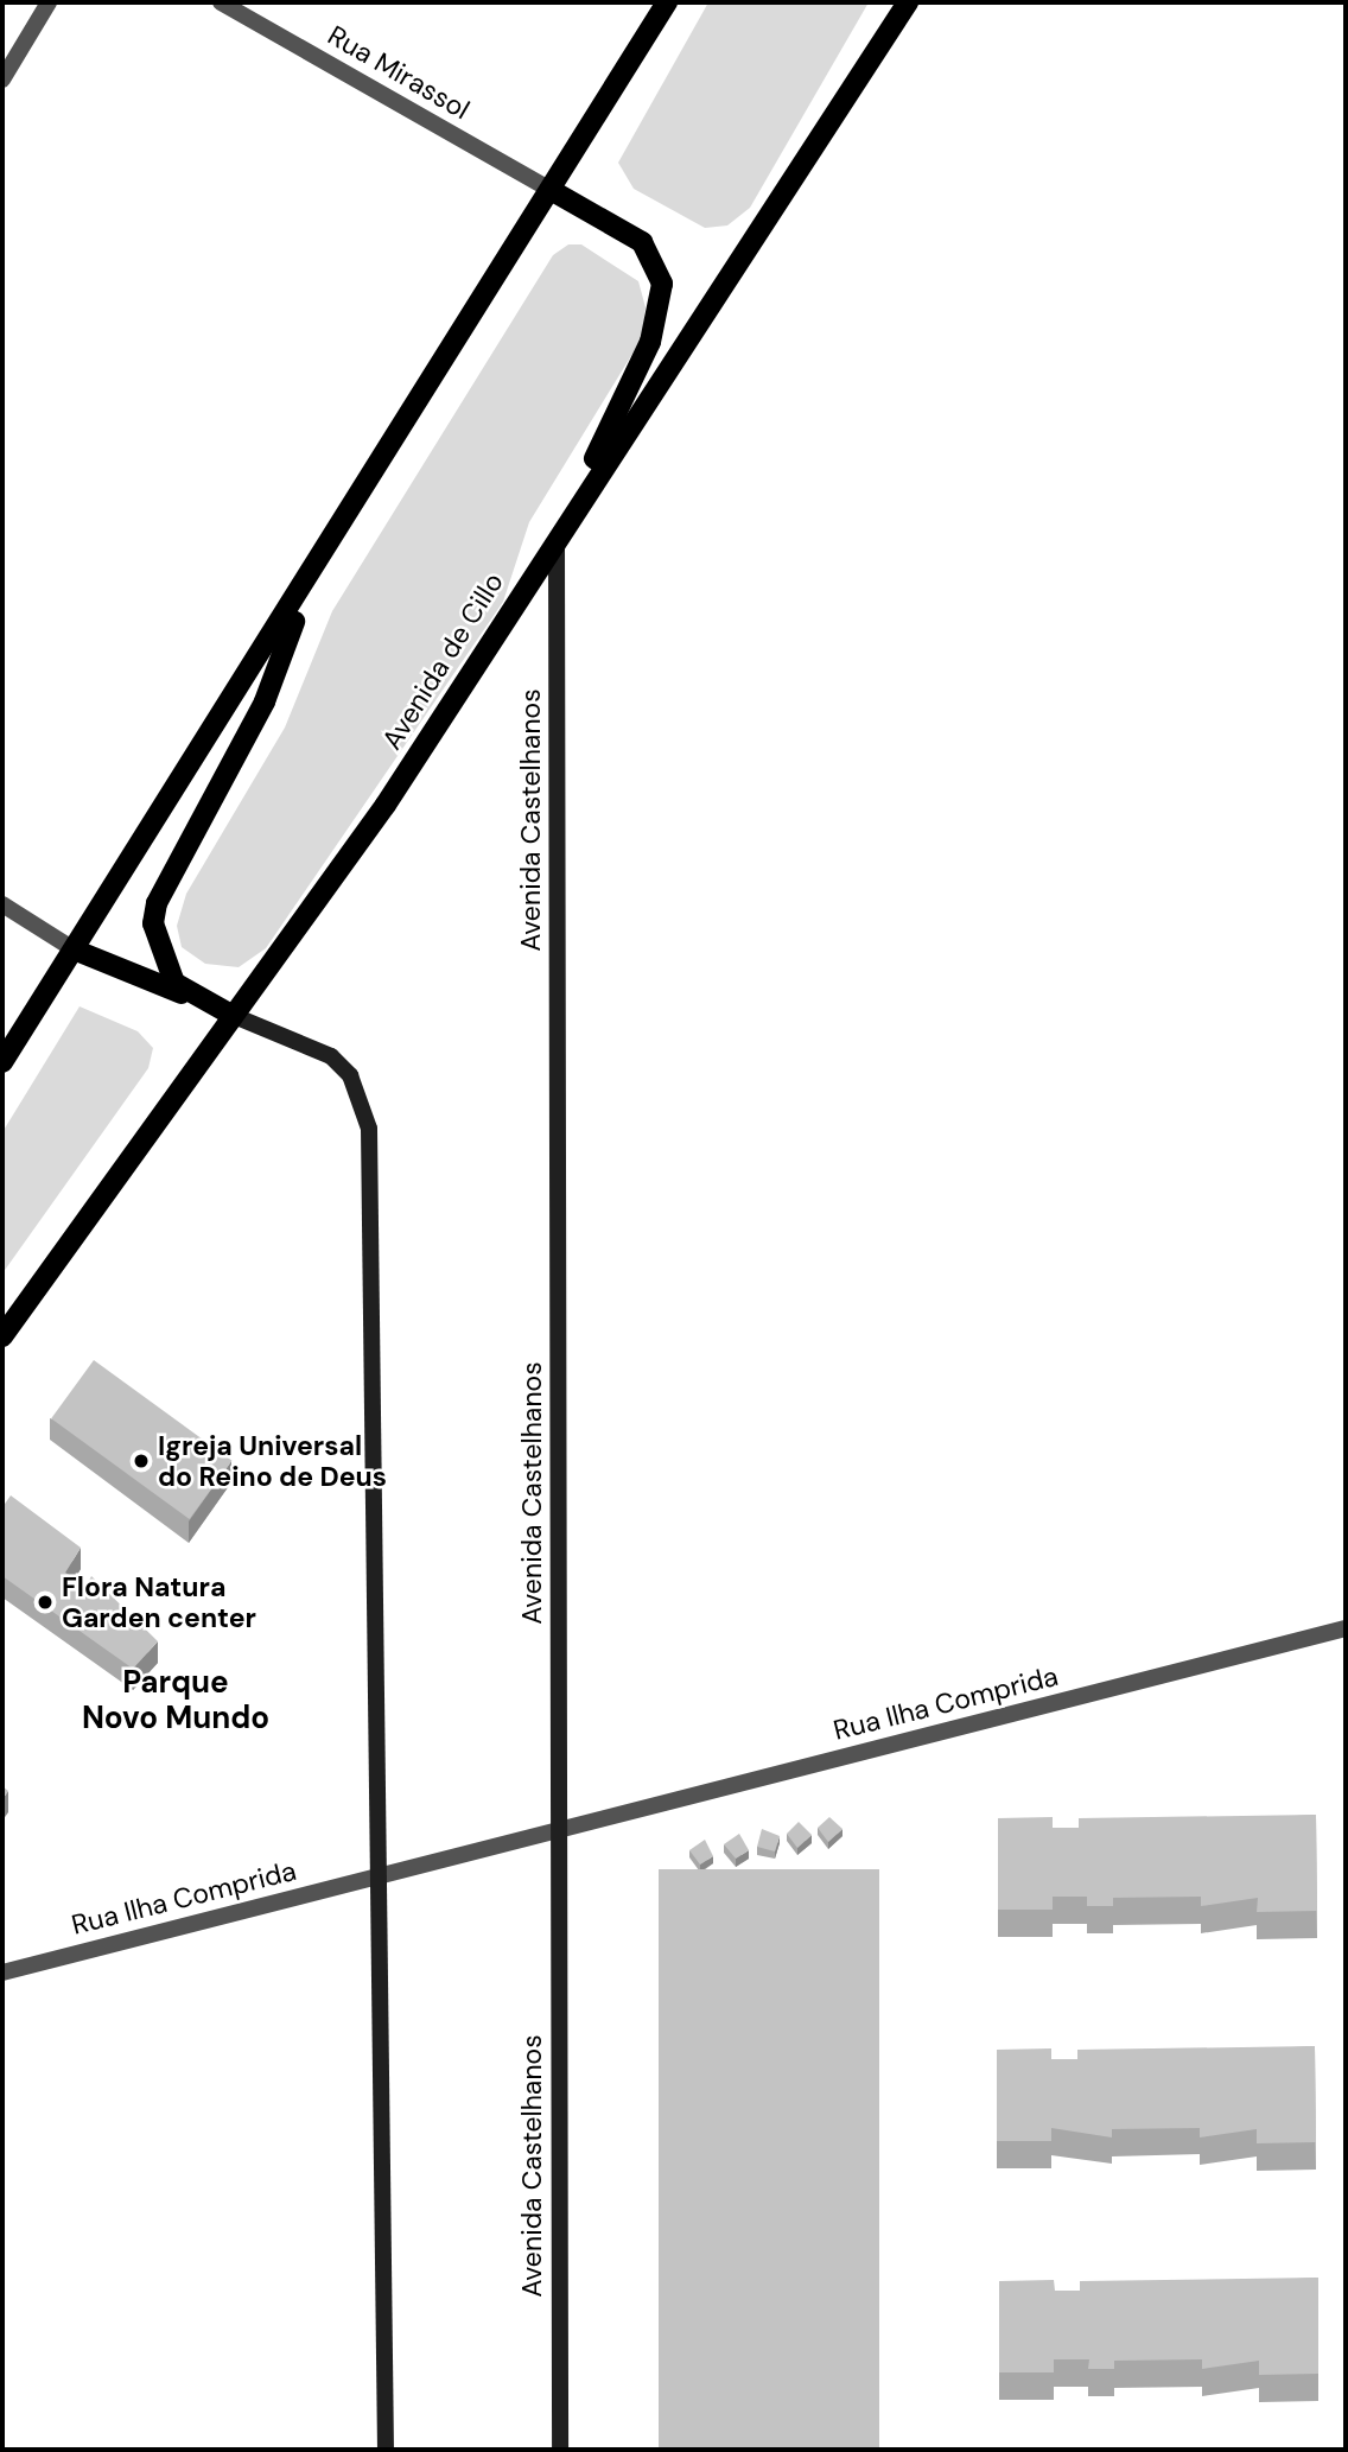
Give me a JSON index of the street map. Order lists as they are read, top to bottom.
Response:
{
  "streets": {
    "main road": ["Avenida de Cillo", "Avenida Castelhanos"],
    "street": ["Rua Mirassol", "Rua Ilha Comprida"]
  },
  "crossings": [
    ["Avenida de Cillo", "Avenida Castelhanos"],
    ["Avenida Castelhanos", "Rua Ilha Comprida"]
  ],
  "districts": ["Parque Novo Mundo"],
  "places": ["Igreja Universal do Reino de Deus", "Flora Natura Garden center"]
}
